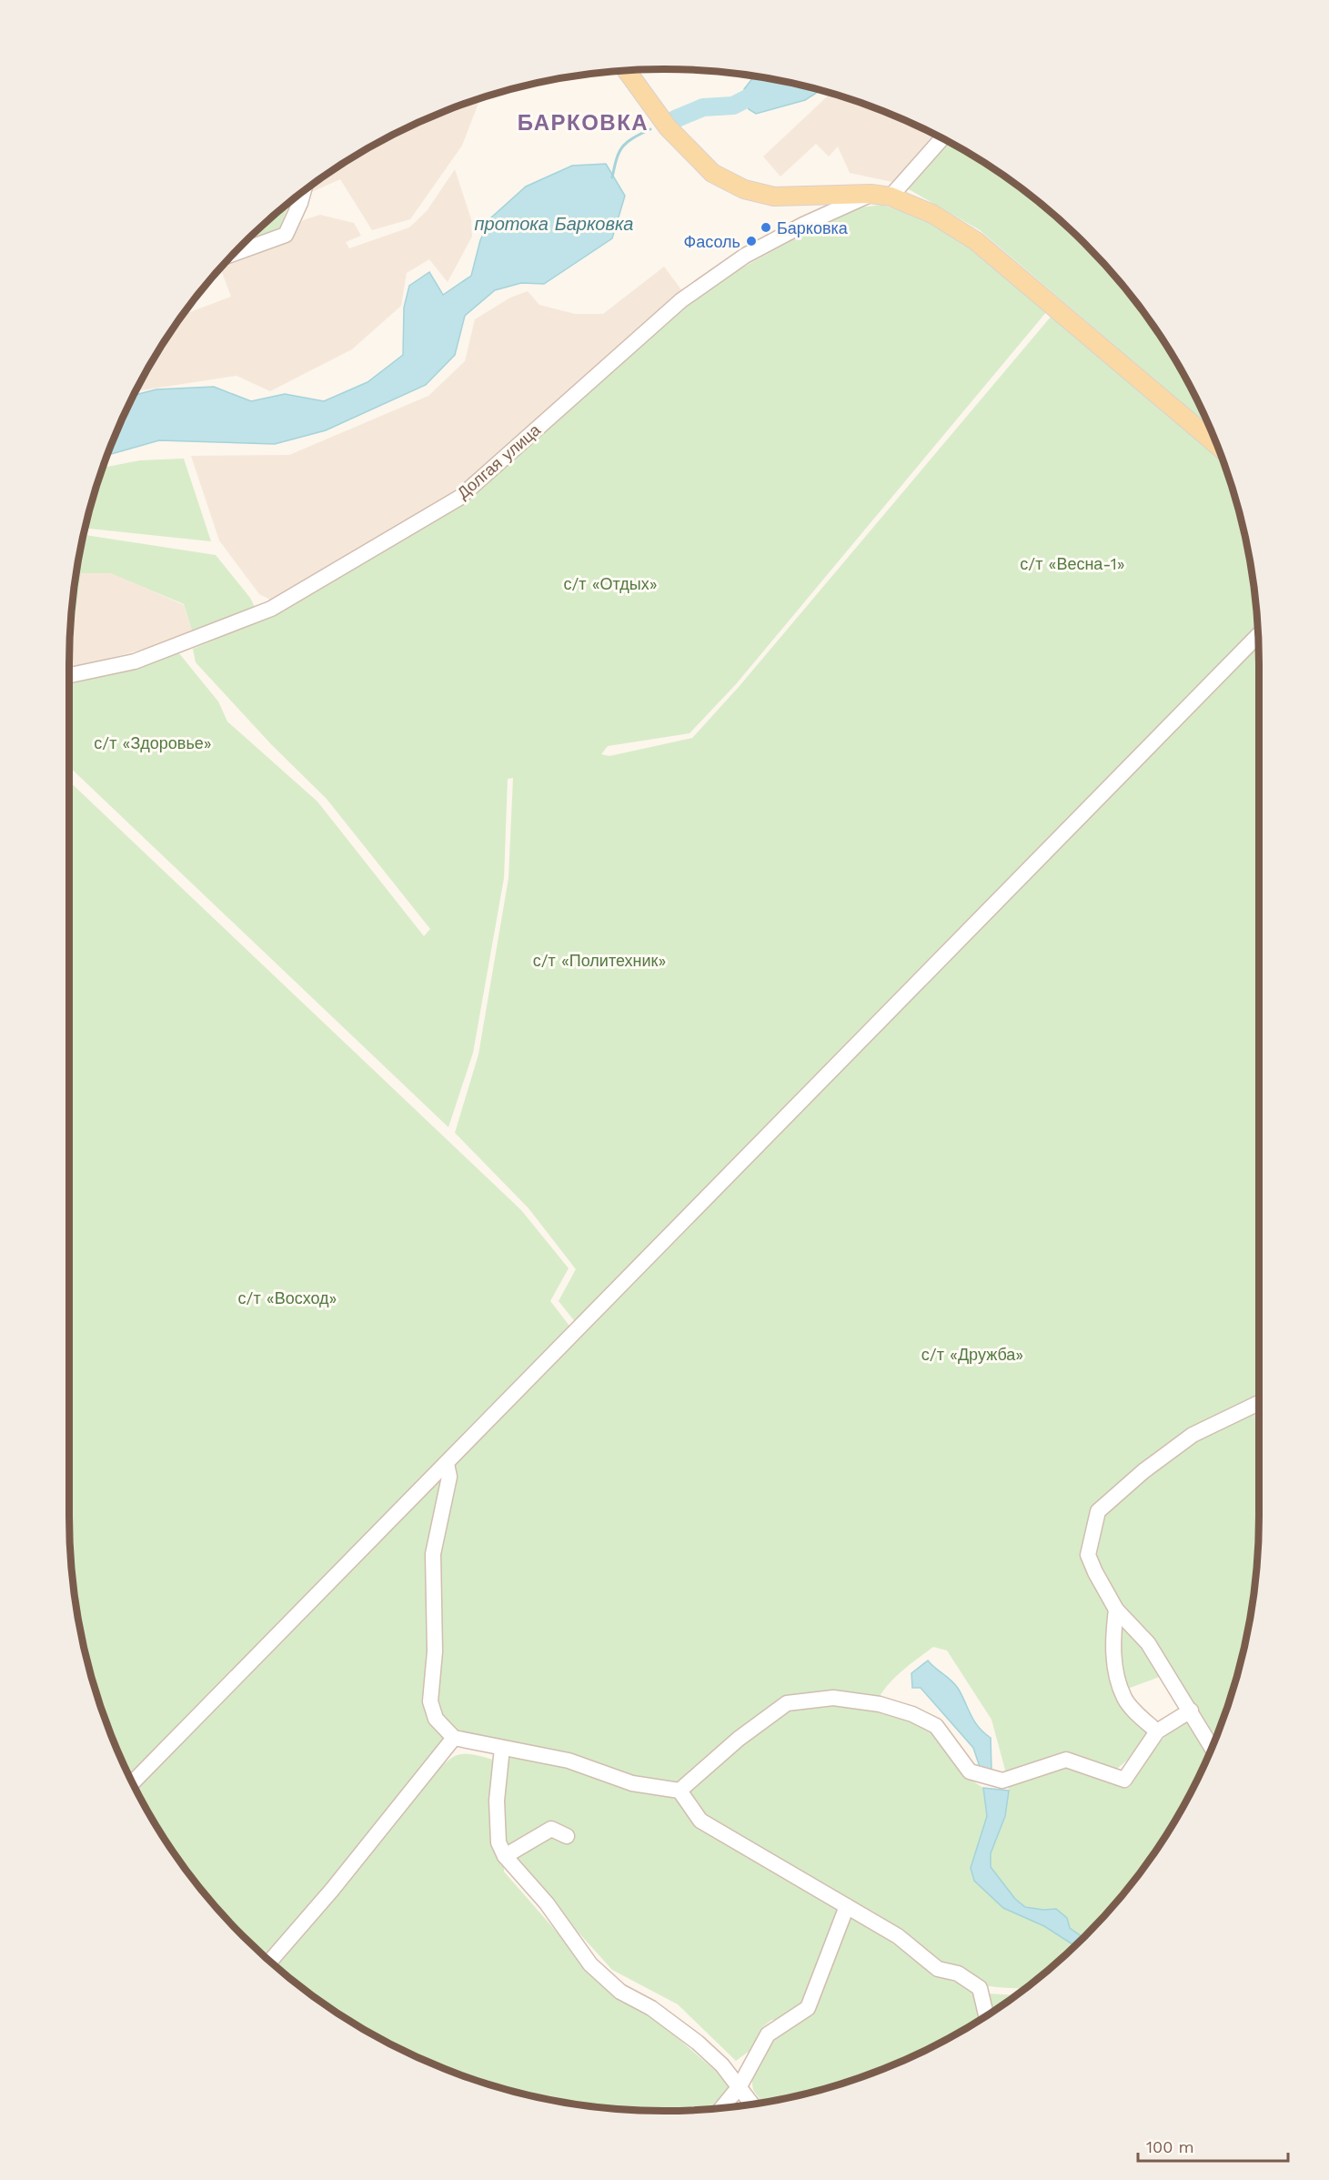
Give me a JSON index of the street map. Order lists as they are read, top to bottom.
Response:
{
  "streets": {
    "street": ["Долгая улица"]
  },
  "districts": ["БАРКОВКА"],
  "water": ["протока Барковка"],
  "parks": [
    "с/т «Весна-1»",
    "с/т «Отдых»",
    "с/т «Здоровье»",
    "с/т «Политехник»",
    "с/т «Восход»",
    "с/т «Дружба»"
  ],
  "places": ["Барковка", "Фасоль"],
  "scale_bar": "100 m"
}
